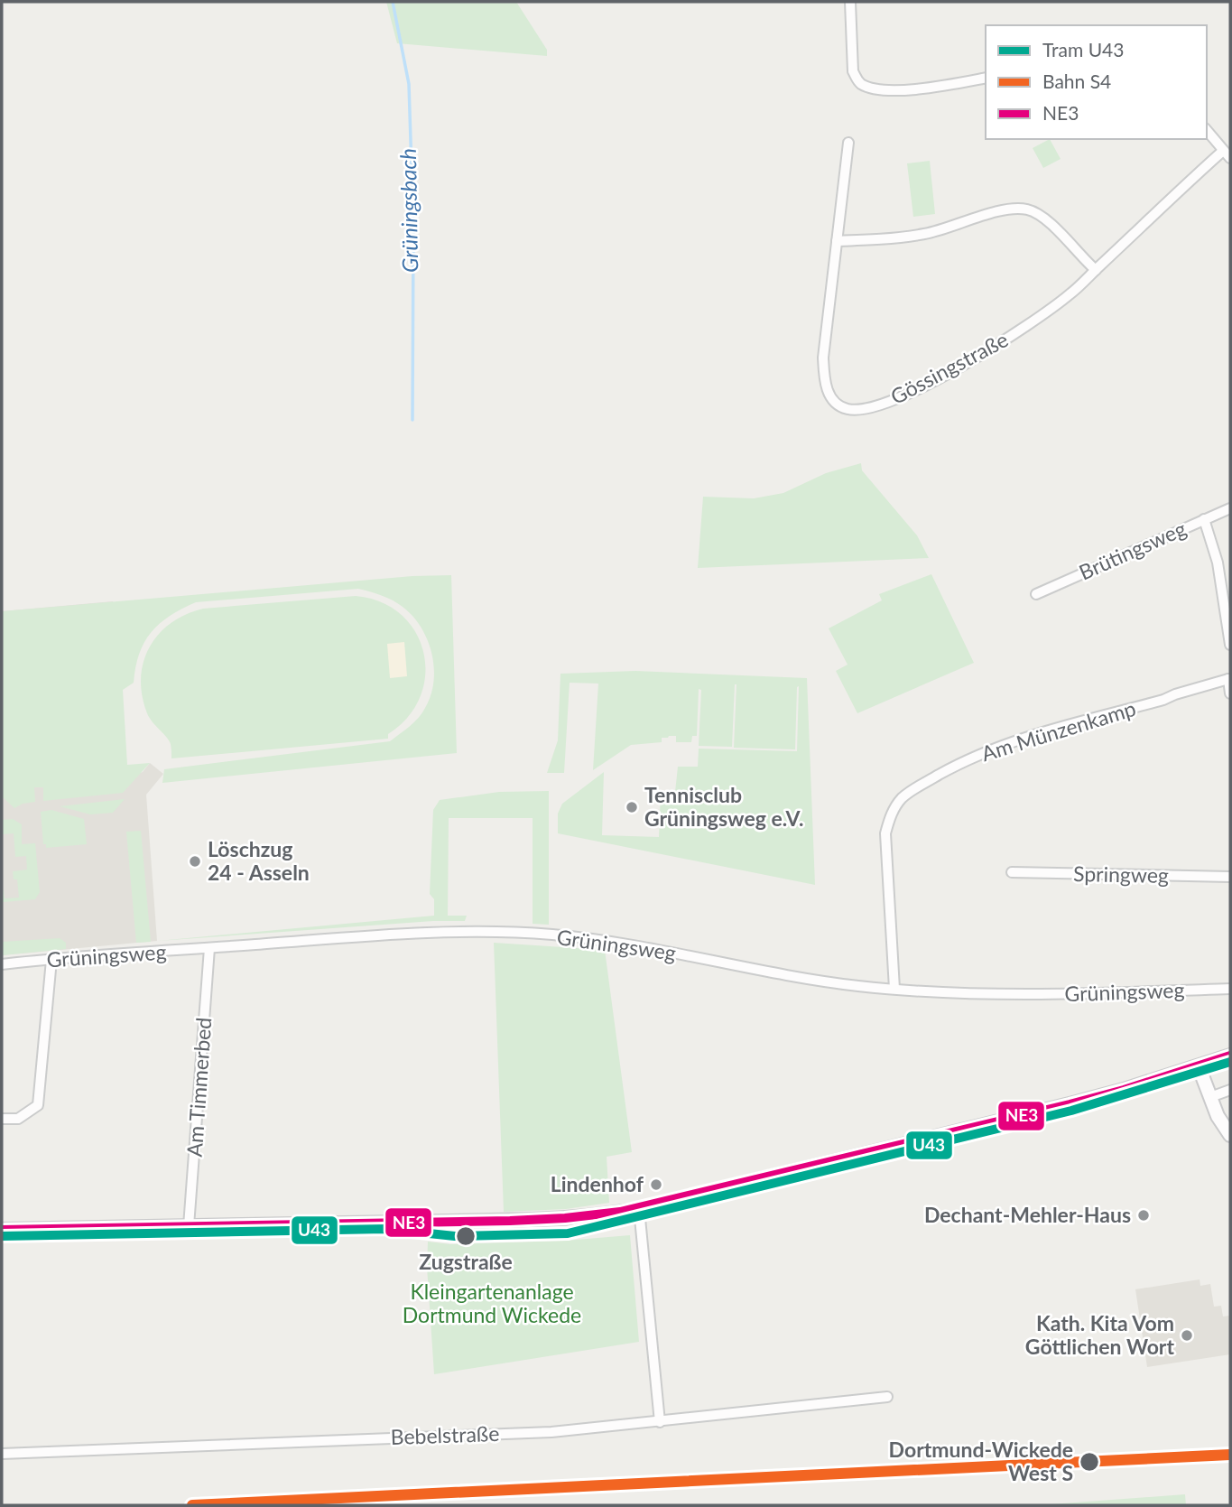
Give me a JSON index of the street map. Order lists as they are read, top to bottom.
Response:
{
  "streets": {
    "street": [
      "Gössingstraße",
      "Brütingsweg",
      "Am Münzenkamp",
      "Springweg",
      "Grüningsweg",
      "Am Timmerbed",
      "Bebelstraße"
    ]
  },
  "crossings": [
    ["Am Münzenkamp", "Grüningsweg"],
    ["Grüningsweg", "Am Timmerbed"]
  ],
  "water": ["Grüningsbach"],
  "parks": ["Kleingartenanlage Dortmund Wickede"],
  "places": [
    "Tennisclub Grüningsweg e.V.",
    "Löschzug 24 - Asseln",
    "Lindenhof",
    "Dechant-Mehler-Haus",
    "Zugstraße",
    "Kath. Kita Vom Göttlichen Wort",
    "Dortmund-Wickede West S"
  ],
  "lines": ["transit line NE3", "tram line U43", "rail line S4"],
  "legend": ["Tram U43", "Bahn S4", "NE3"]
}
